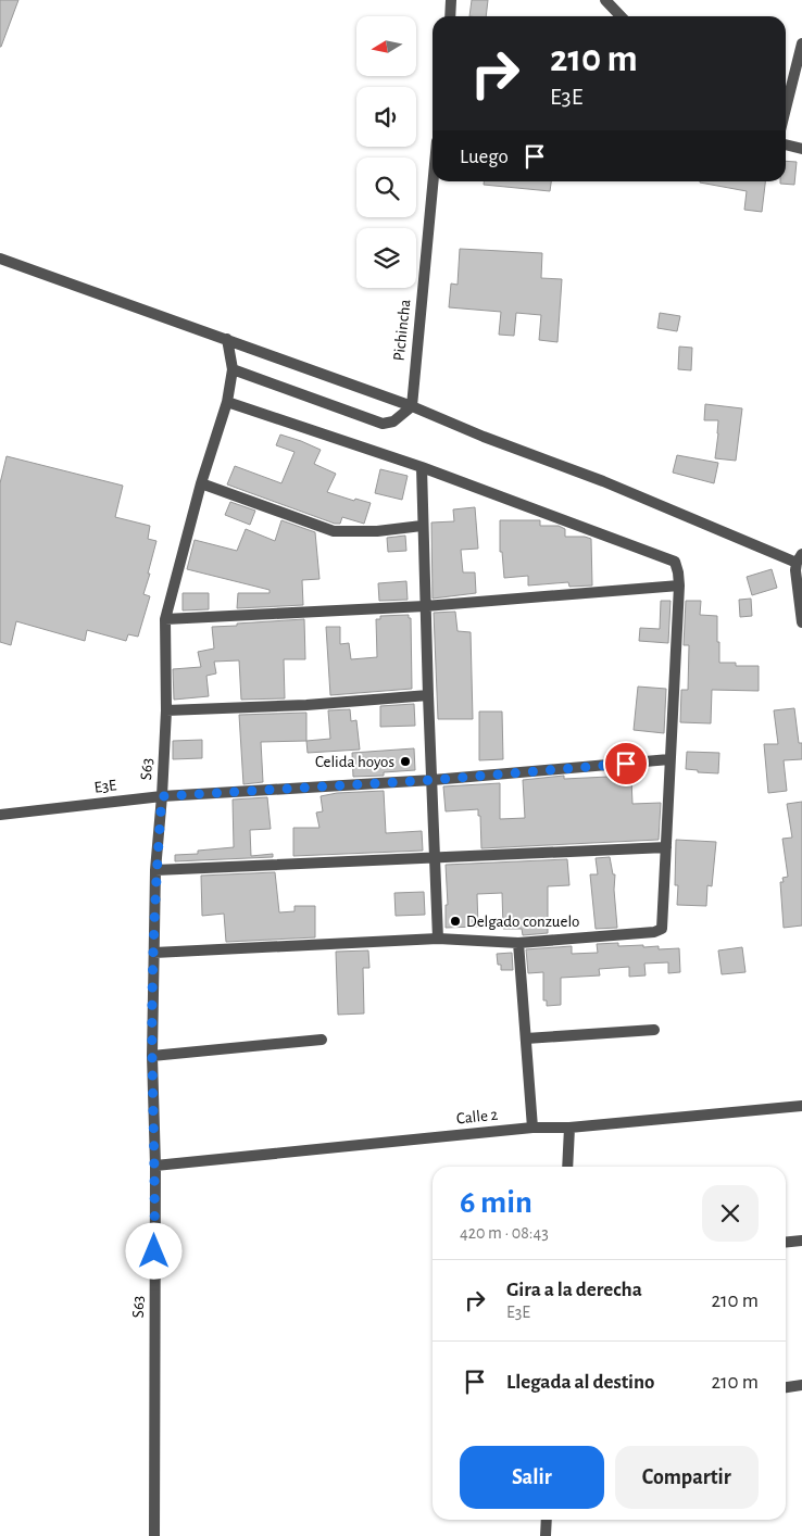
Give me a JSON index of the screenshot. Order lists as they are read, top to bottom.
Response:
{
  "streets": {
    "street": [
      "Pichincha",
      "S63",
      "E3E",
      "Calle 2"
    ]
  },
  "crossings": [
    ["S63", "E3E"],
    ["S63", "Calle 2"]
  ],
  "places": ["Celida hoyos", "Delgado conzuelo"],
  "north": "left",
  "page": {
    "turn": ["210 m", "E3E"],
    "then": "Luego",
    "heading": ["6 min", "420 m · 08:43"],
    "list": [
      {
        "name": "Gira a la derecha",
        "note": "E3E",
        "value": "210 m"
      },
      {
        "name": "Llegada al destino",
        "value": "210 m"
      }
    ],
    "buttons": ["Salir", "Compartir"]
  }
}
